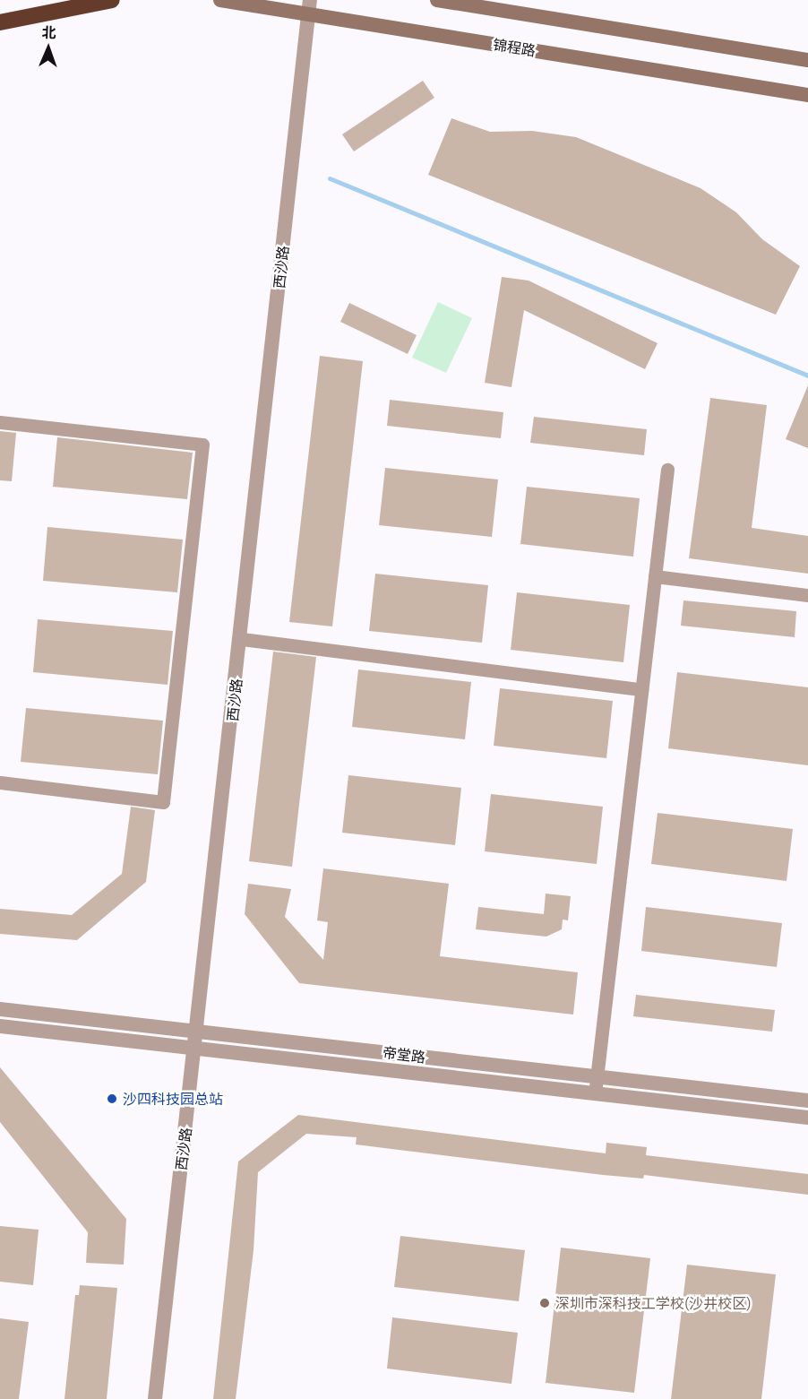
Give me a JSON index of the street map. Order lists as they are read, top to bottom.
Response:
{
  "streets": {
    "main road": ["锦程路"],
    "street": ["西沙路", "帝堂路"]
  },
  "crossings": [
    ["锦程路", "西沙路"],
    ["西沙路", "帝堂路"]
  ],
  "places": ["沙四科技园总站", "深圳市深科技工学校(沙井校区)"],
  "north": "top"
}
